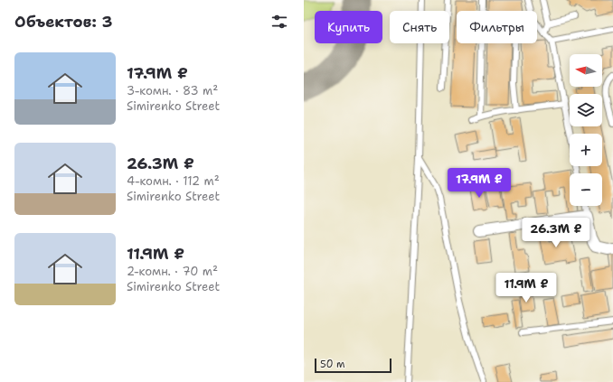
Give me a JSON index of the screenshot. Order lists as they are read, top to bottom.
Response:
{
  "scale_bar": "50 m",
  "north": "left",
  "page": {
    "heading": "Объектов: 3",
    "chip": ["Купить", "Снять", "Фильтры"],
    "list": [
      {
        "name": "17.9M ₽",
        "note": "3-комн. · 83 m² · Simirenko Street"
      },
      {
        "name": "26.3M ₽",
        "note": "4-комн. · 112 m² · Simirenko Street"
      },
      {
        "name": "11.9M ₽",
        "note": "2-комн. · 70 m² · Simirenko Street"
      }
    ],
    "map_buttons": ["+", "−"],
    "price": ["17.9M ₽", "26.3M ₽", "11.9M ₽"],
    "scale": "50 m"
  }
}
